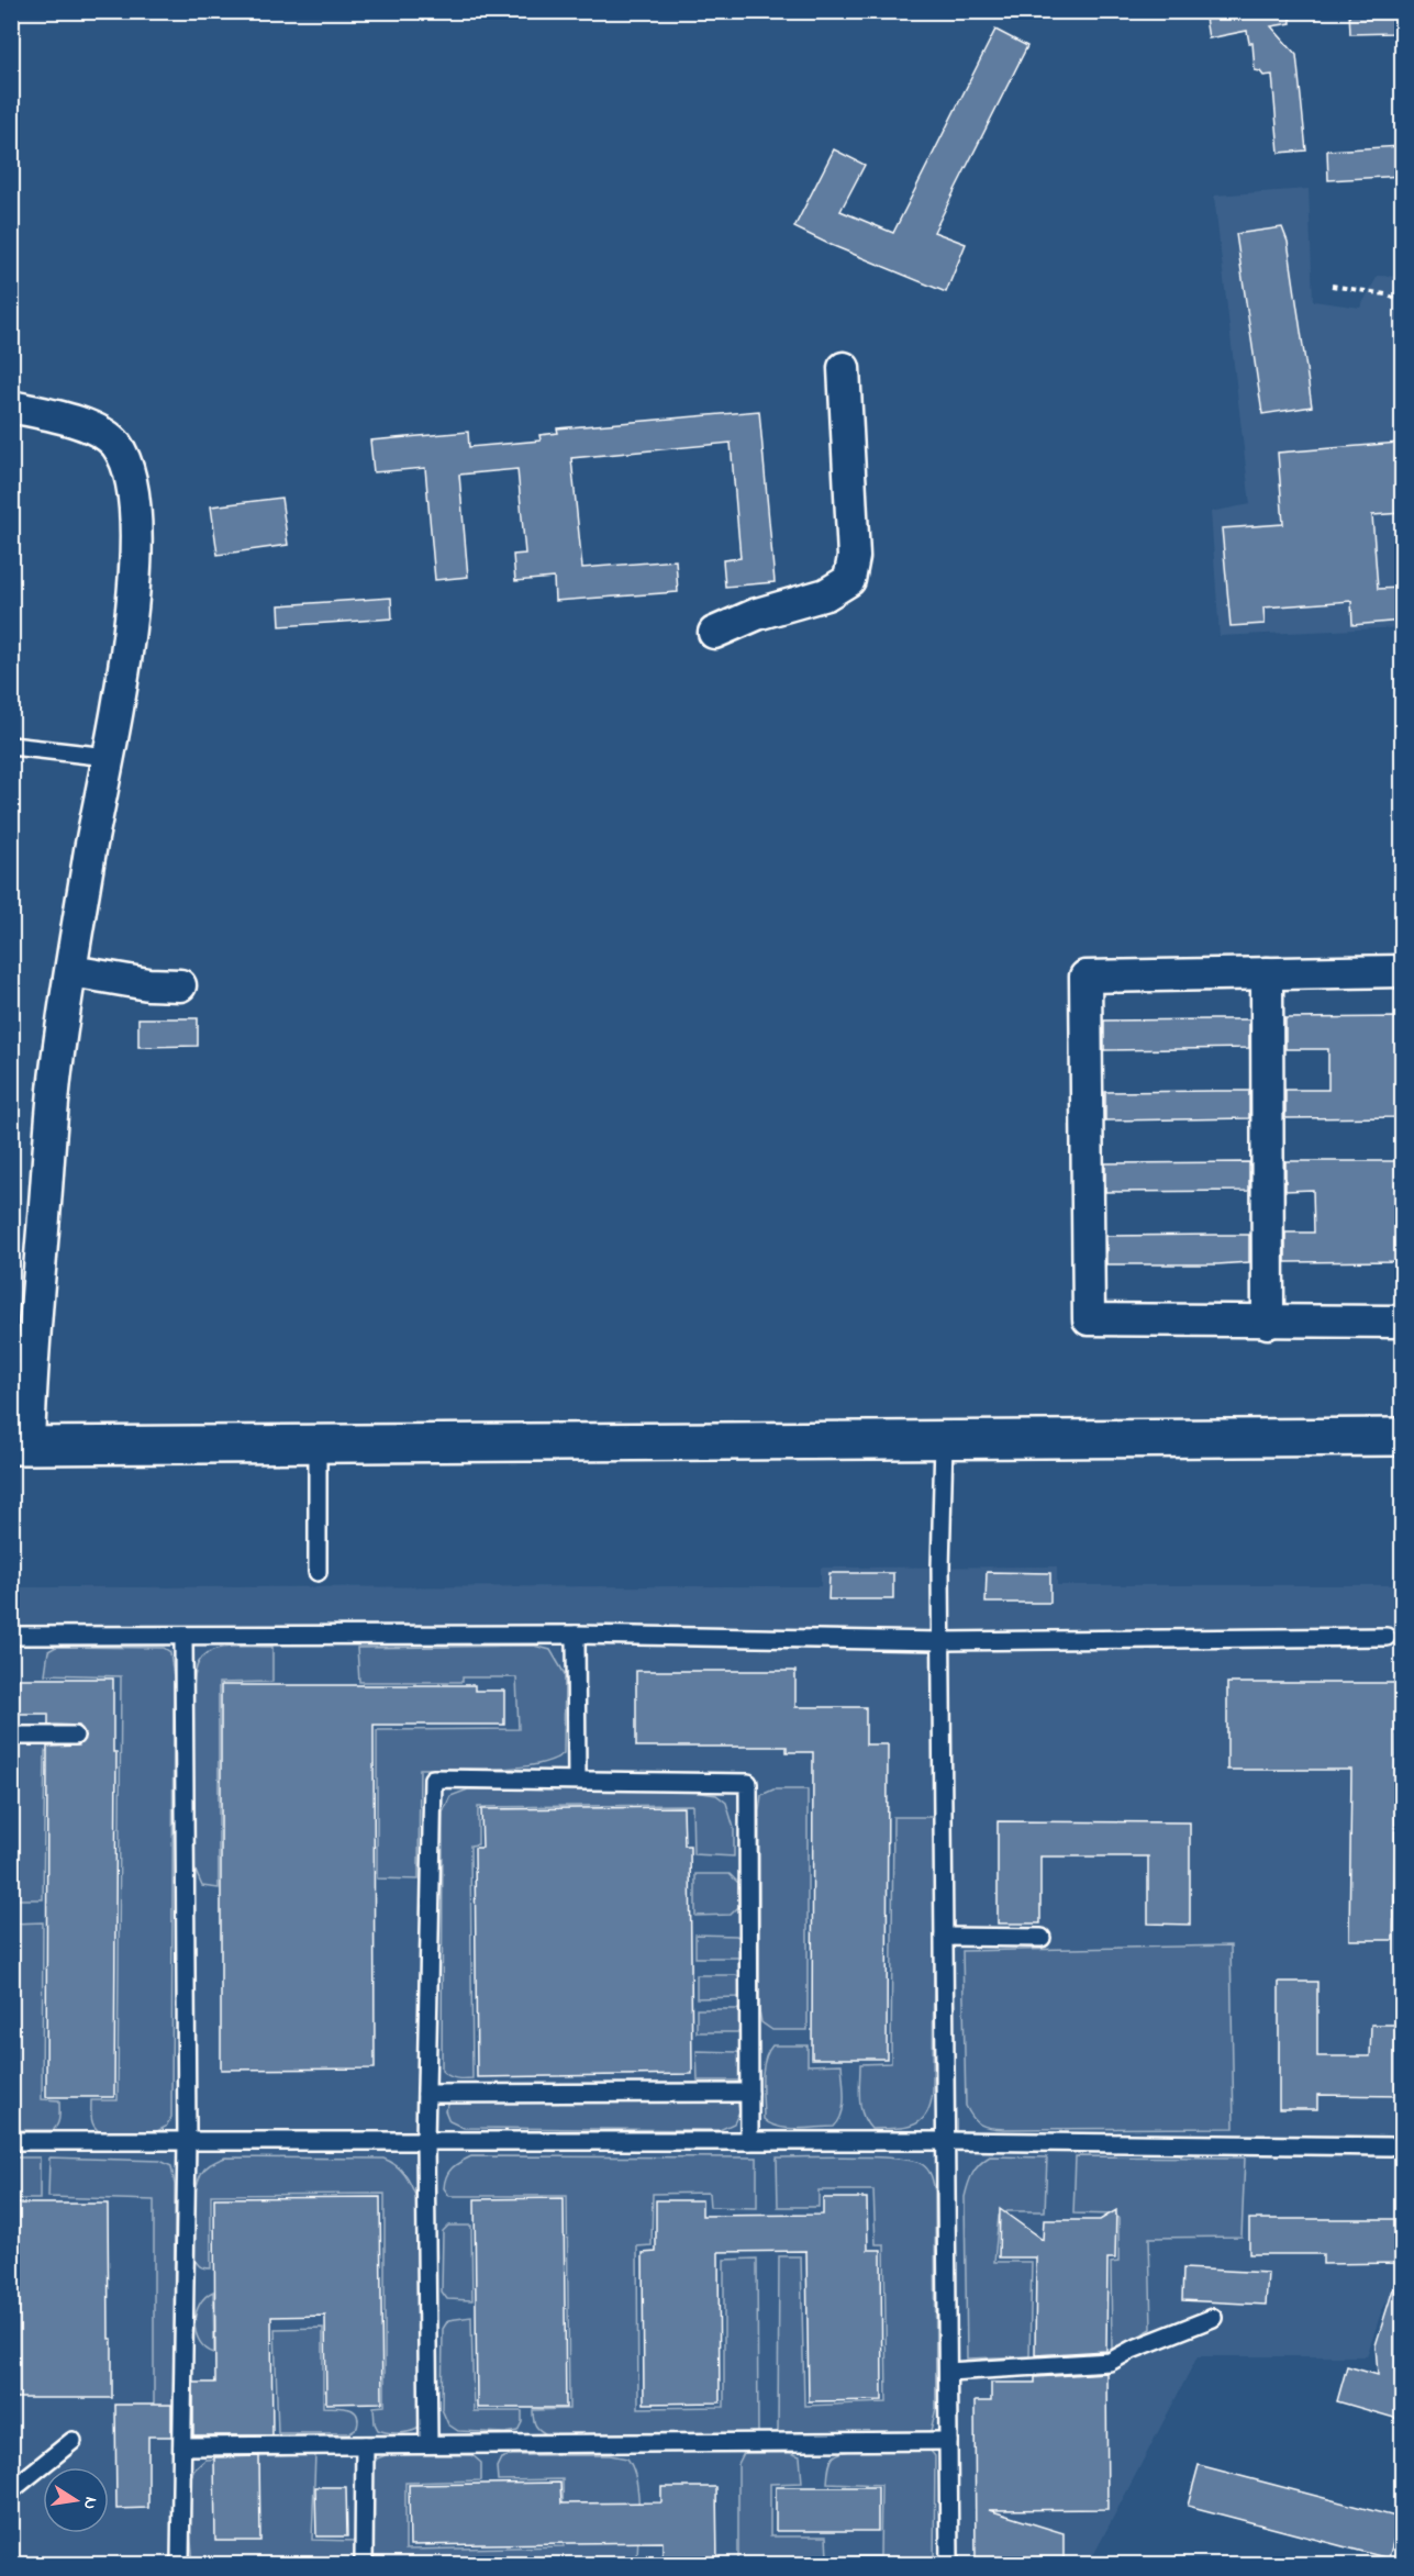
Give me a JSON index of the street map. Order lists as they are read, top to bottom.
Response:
{
  "north": "right"
}
